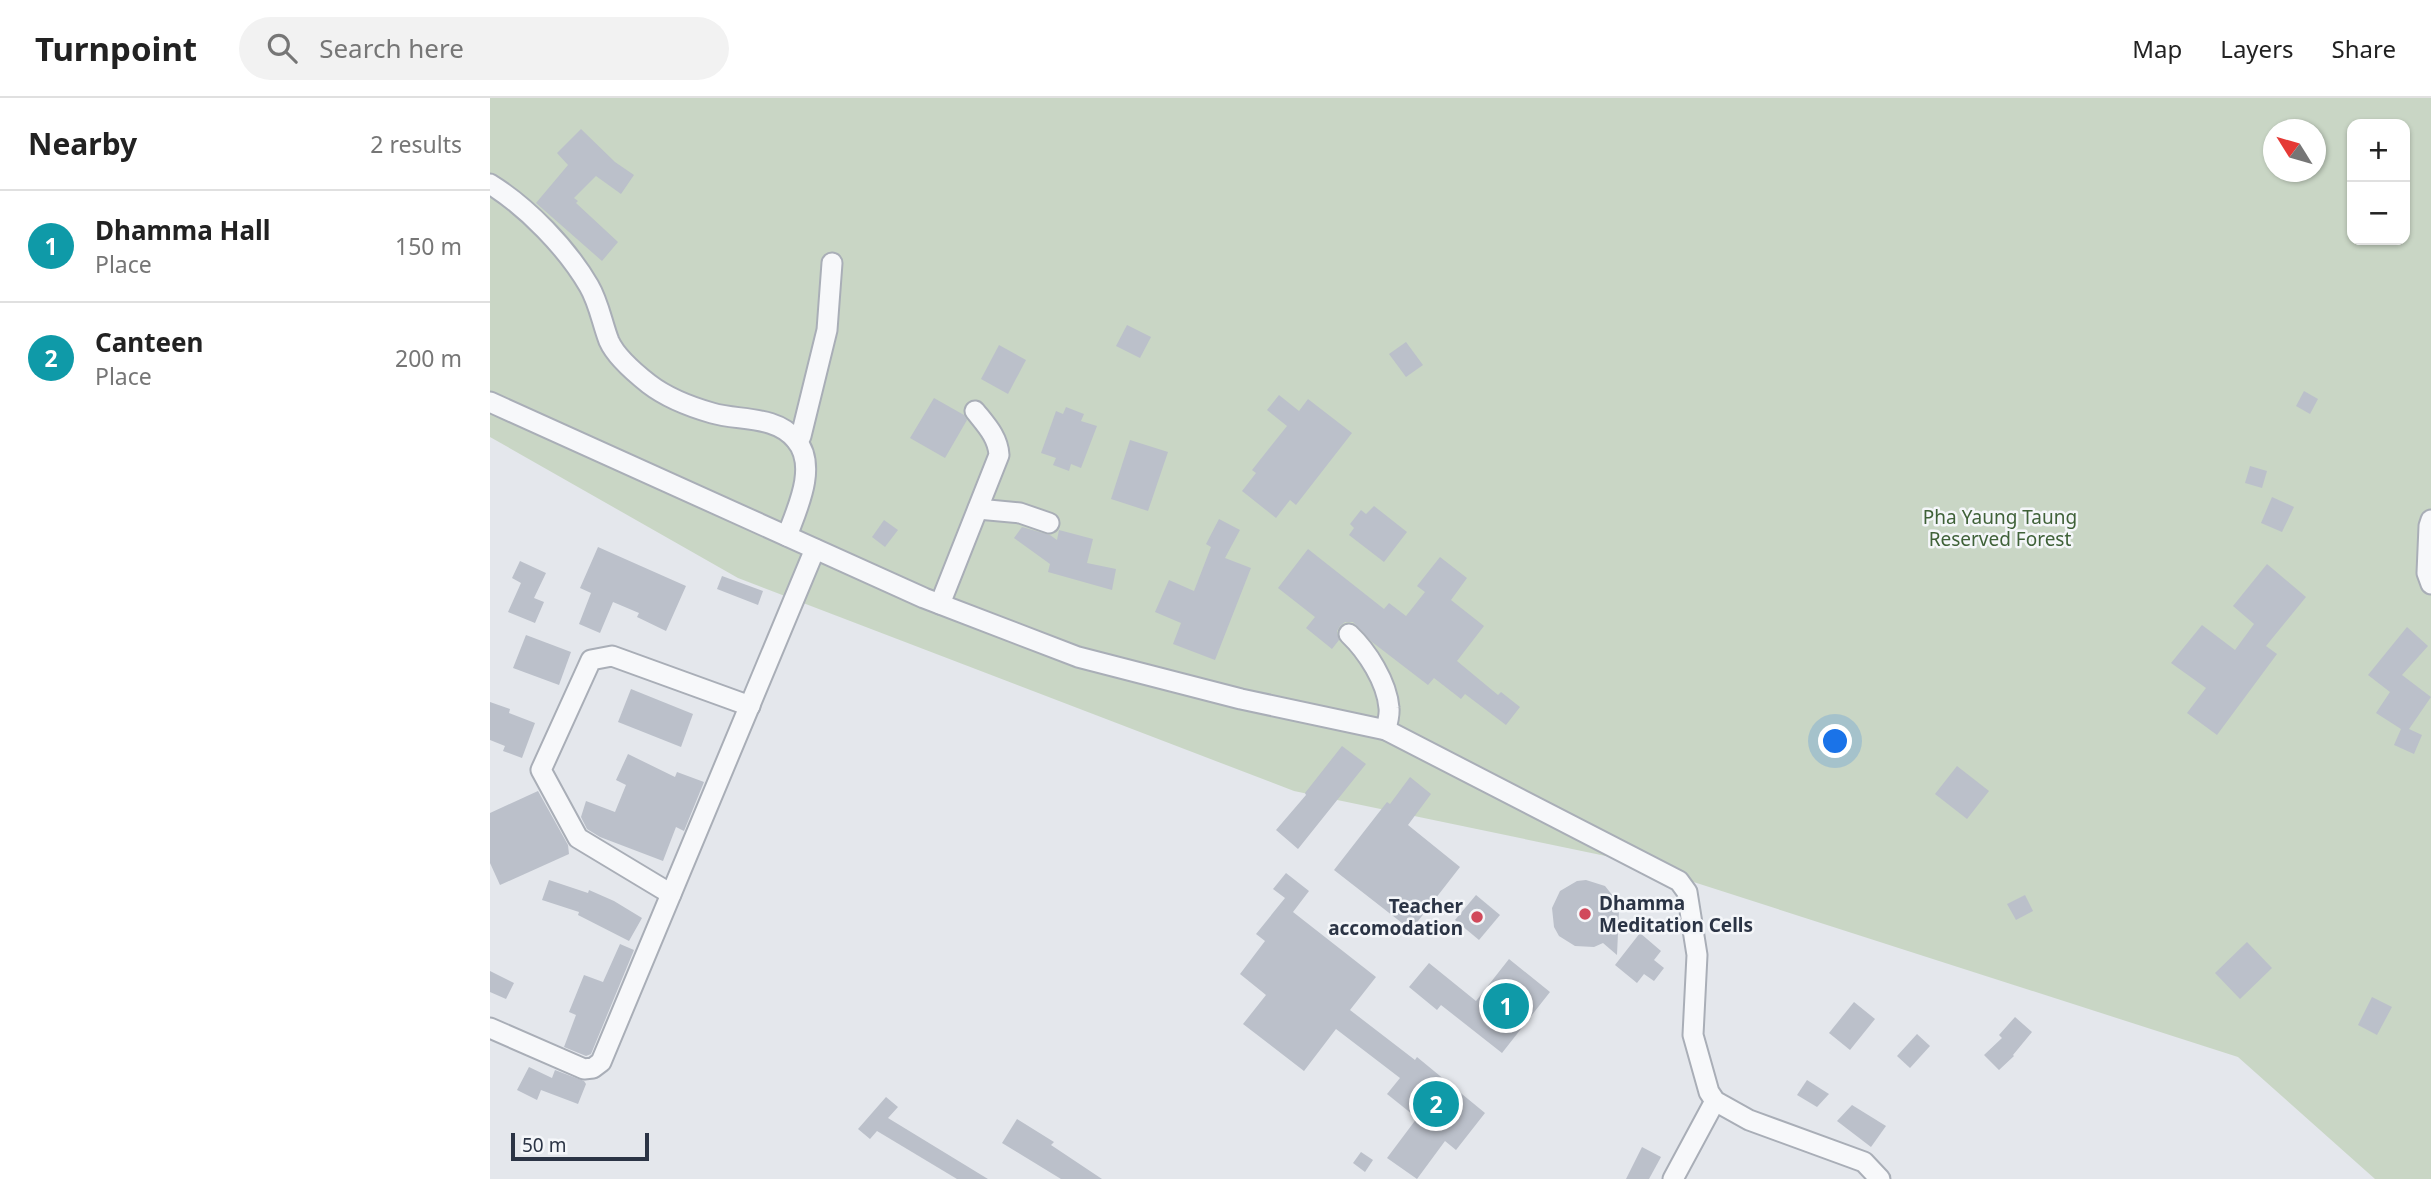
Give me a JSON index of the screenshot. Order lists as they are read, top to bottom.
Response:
{
  "parks": ["Pha Yaung Taung Reserved Forest"],
  "places": ["Dhamma Meditation Cells", "Teacher accomodation"],
  "scale_bar": "50 m",
  "north": "top left",
  "page": {
    "header": "Turnpoint",
    "search": "Search here",
    "nav": ["Map", "Layers", "Share"],
    "heading": ["Nearby", "2 results"],
    "map_buttons": ["+", "−"],
    "list": [
      {
        "mark": "1",
        "name": "Dhamma Hall",
        "note": "Place",
        "value": "150 m"
      },
      {
        "mark": "2",
        "name": "Canteen",
        "note": "Place",
        "value": "200 m"
      }
    ],
    "pins": ["1", "2"],
    "scale": "50 m"
  }
}
